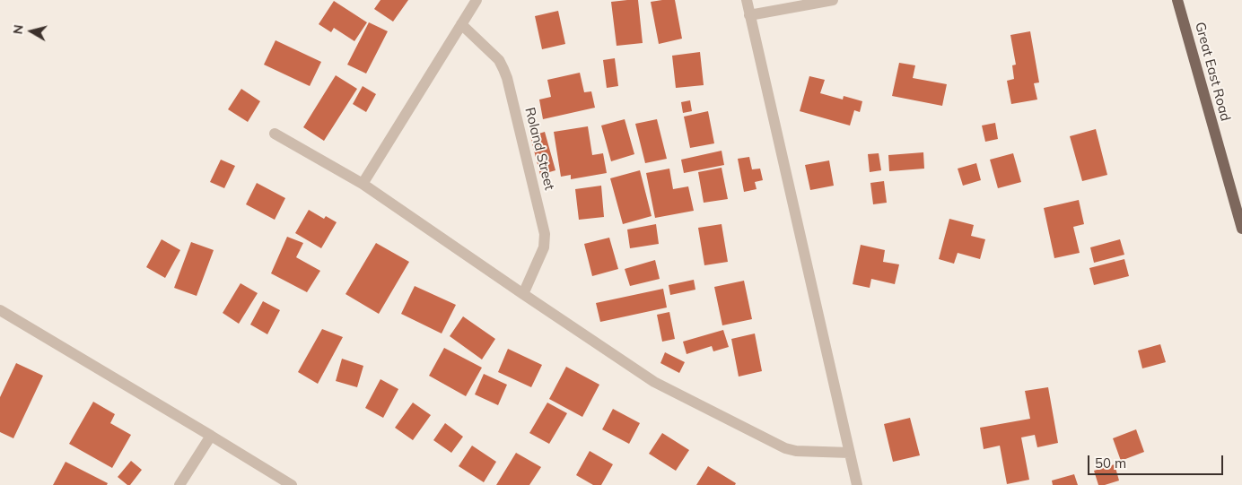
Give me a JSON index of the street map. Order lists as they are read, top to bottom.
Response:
{
  "streets": {
    "main road": ["Great East Road"],
    "street": ["Roland Street"]
  },
  "scale_bar": "50 m",
  "north": "left"
}
